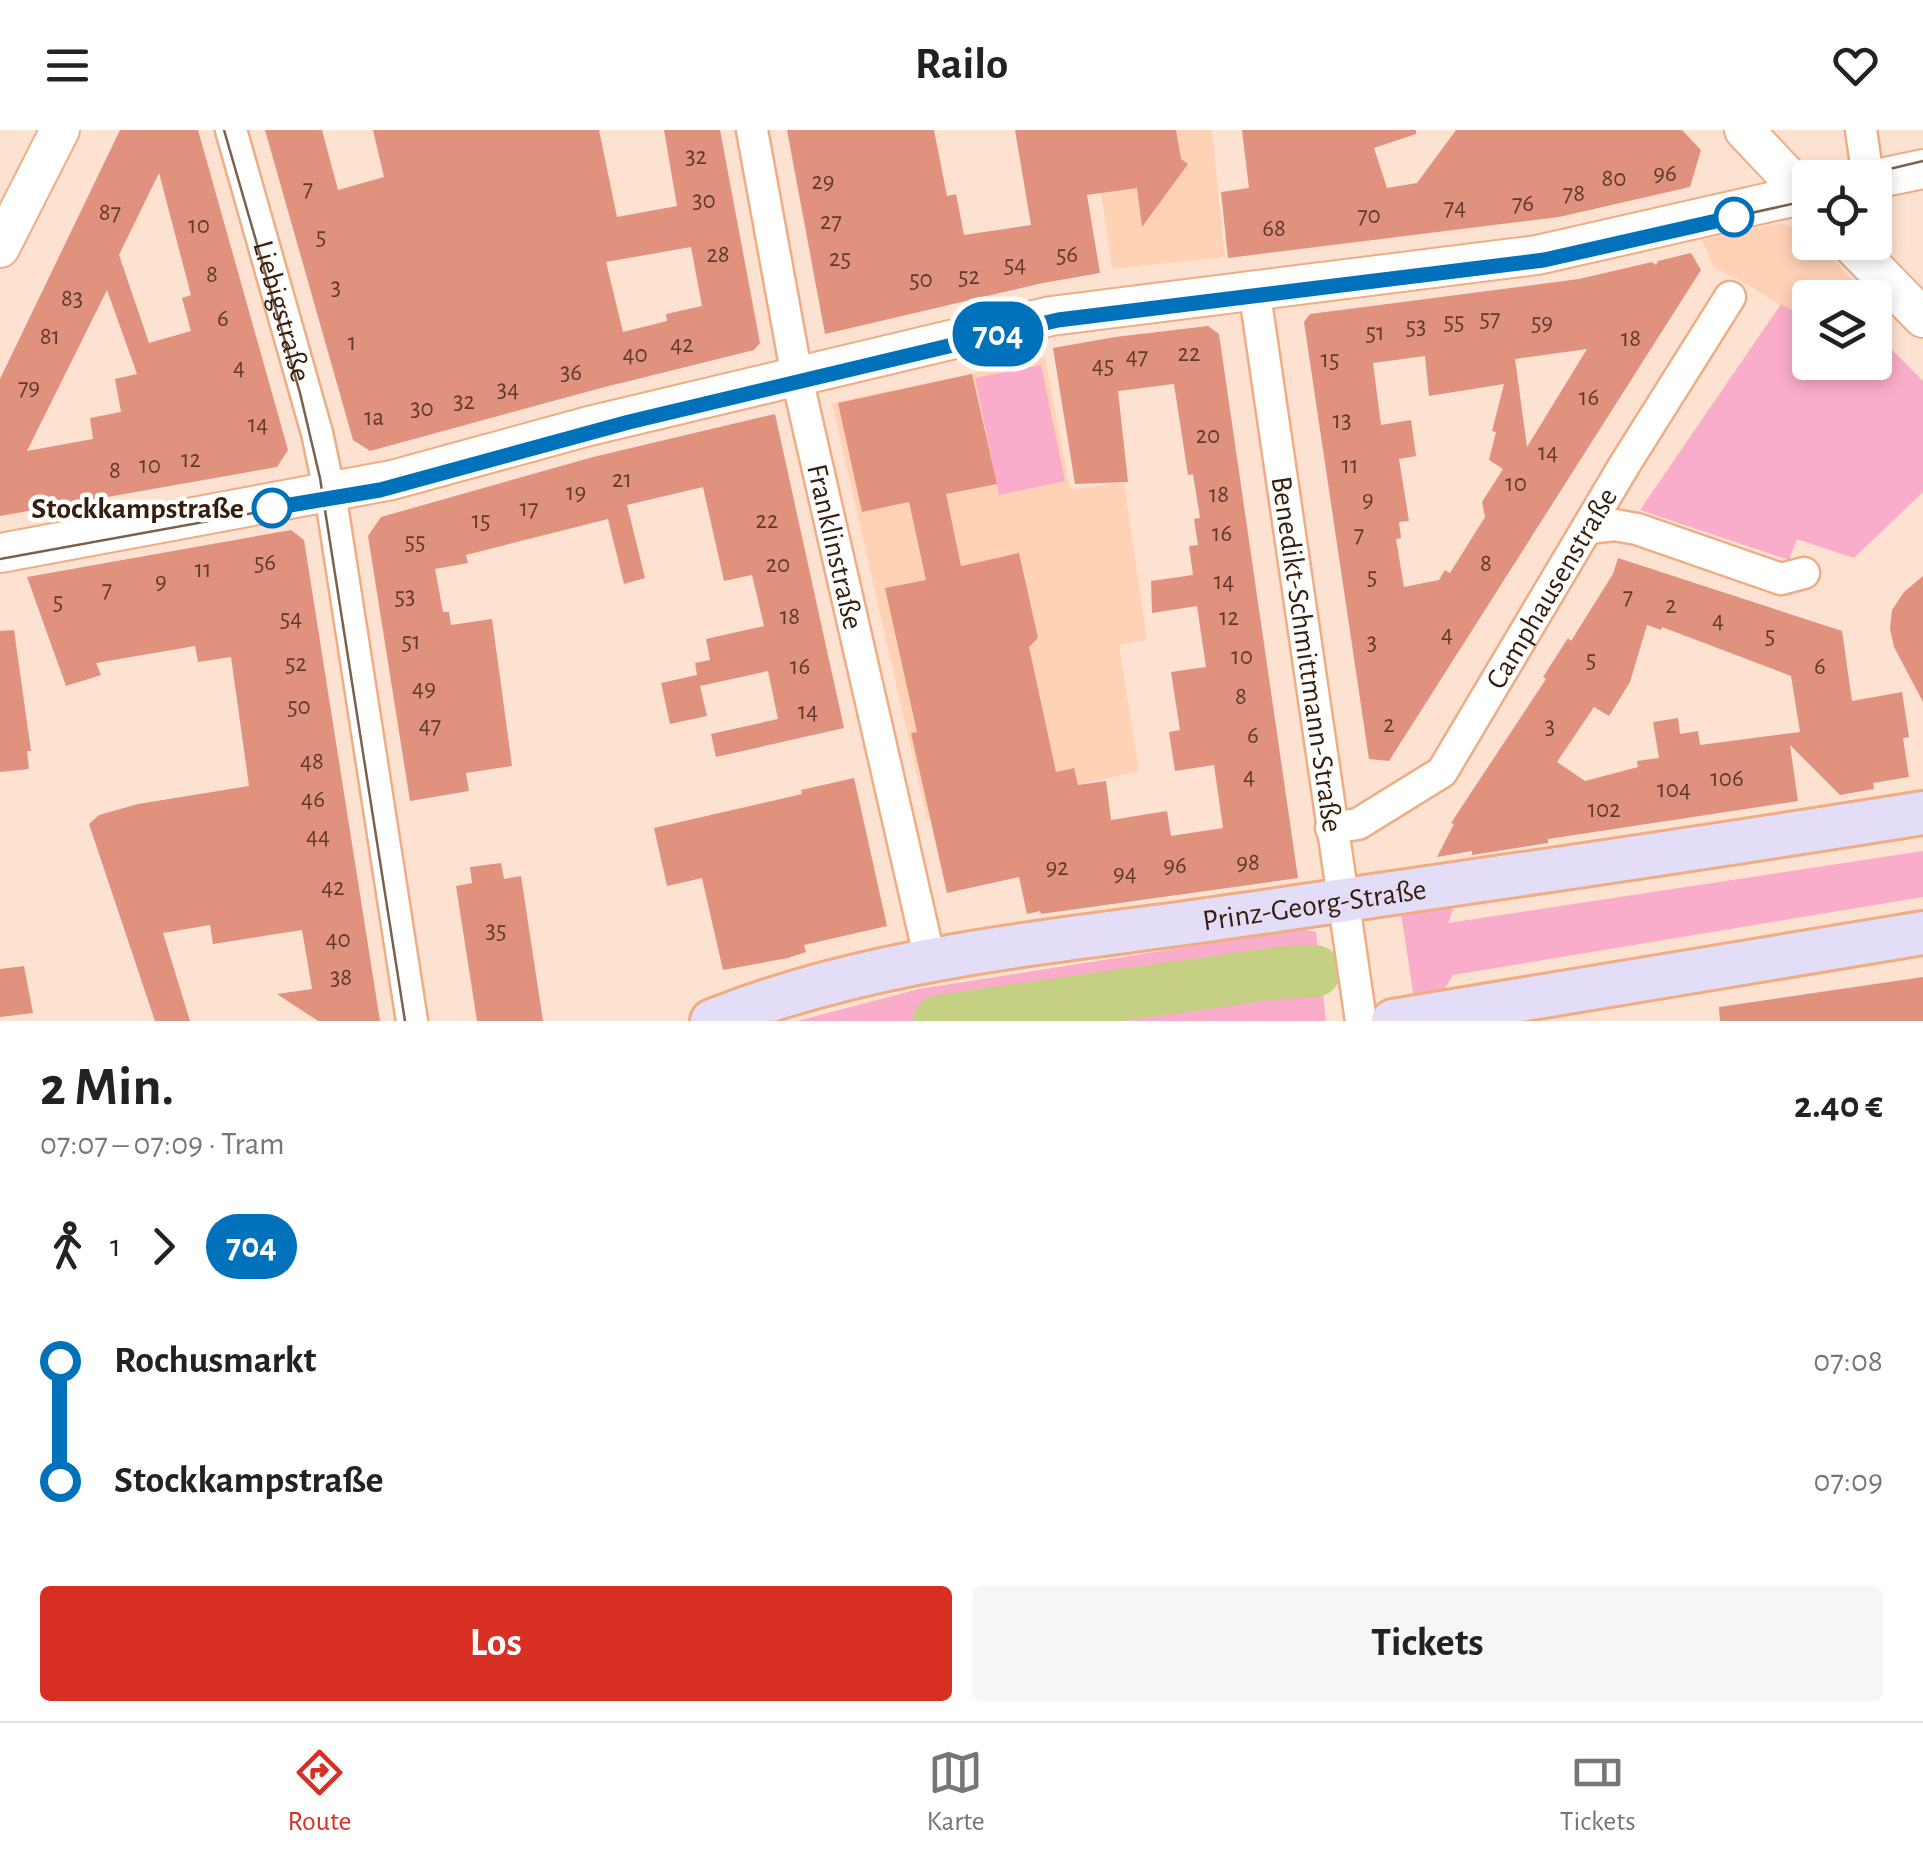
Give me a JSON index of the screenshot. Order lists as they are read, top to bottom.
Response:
{
  "streets": {
    "main road": ["Prinz-Georg-Straße"],
    "street": [
      "Liebigstraße",
      "Franklinstraße",
      "Camphausenstraße",
      "Benedikt-Schmittmann-Straße"
    ]
  },
  "crossings": [
    ["Franklinstraße", "Prinz-Georg-Straße"],
    ["Camphausenstraße", "Benedikt-Schmittmann-Straße"],
    ["Benedikt-Schmittmann-Straße", "Prinz-Georg-Straße"]
  ],
  "places": ["Stockkampstraße"],
  "lines": ["tram line 704"],
  "house_numbers": [
    "32",
    "96",
    "80",
    "29",
    "7",
    "78",
    "30",
    "76",
    "74",
    "87",
    "70",
    "27",
    "10",
    "68",
    "5",
    "28",
    "56",
    "25",
    "54",
    "8",
    "52",
    "50",
    "3",
    "83",
    "6",
    "57",
    "55",
    "59",
    "53",
    "51",
    "81",
    "18",
    "1",
    "42",
    "22",
    "40",
    "47",
    "15",
    "45",
    "4",
    "36",
    "79",
    "34",
    "16",
    "32",
    "30",
    "1a",
    "13",
    "14",
    "20",
    "14",
    "12",
    "10",
    "11",
    "8",
    "21",
    "10",
    "19",
    "18",
    "9",
    "17",
    "15",
    "22",
    "16",
    "7",
    "55",
    "56",
    "8",
    "20",
    "11",
    "5",
    "9",
    "14",
    "7",
    "53",
    "7",
    "5",
    "2",
    "18",
    "12",
    "54",
    "4",
    "4",
    "5",
    "51",
    "3",
    "10",
    "5",
    "52",
    "16",
    "6",
    "49",
    "8",
    "50",
    "14",
    "2",
    "47",
    "3",
    "6",
    "48",
    "4",
    "106",
    "104",
    "46",
    "102",
    "44",
    "98",
    "96",
    "92",
    "94",
    "42",
    "35",
    "40",
    "38"
  ],
  "page": {
    "header": "Railo",
    "on_map": "704",
    "heading": ["2 Min.", "07:07 – 07:09 · Tram", "2.40 €"],
    "legs": ["1", "704"],
    "list": [
      {
        "name": "Rochusmarkt",
        "value": "07:08"
      },
      {
        "name": "Stockkampstraße",
        "value": "07:09"
      }
    ],
    "buttons": ["Los", "Tickets"],
    "tabs": ["Route", "Karte", "Tickets"]
  }
}
